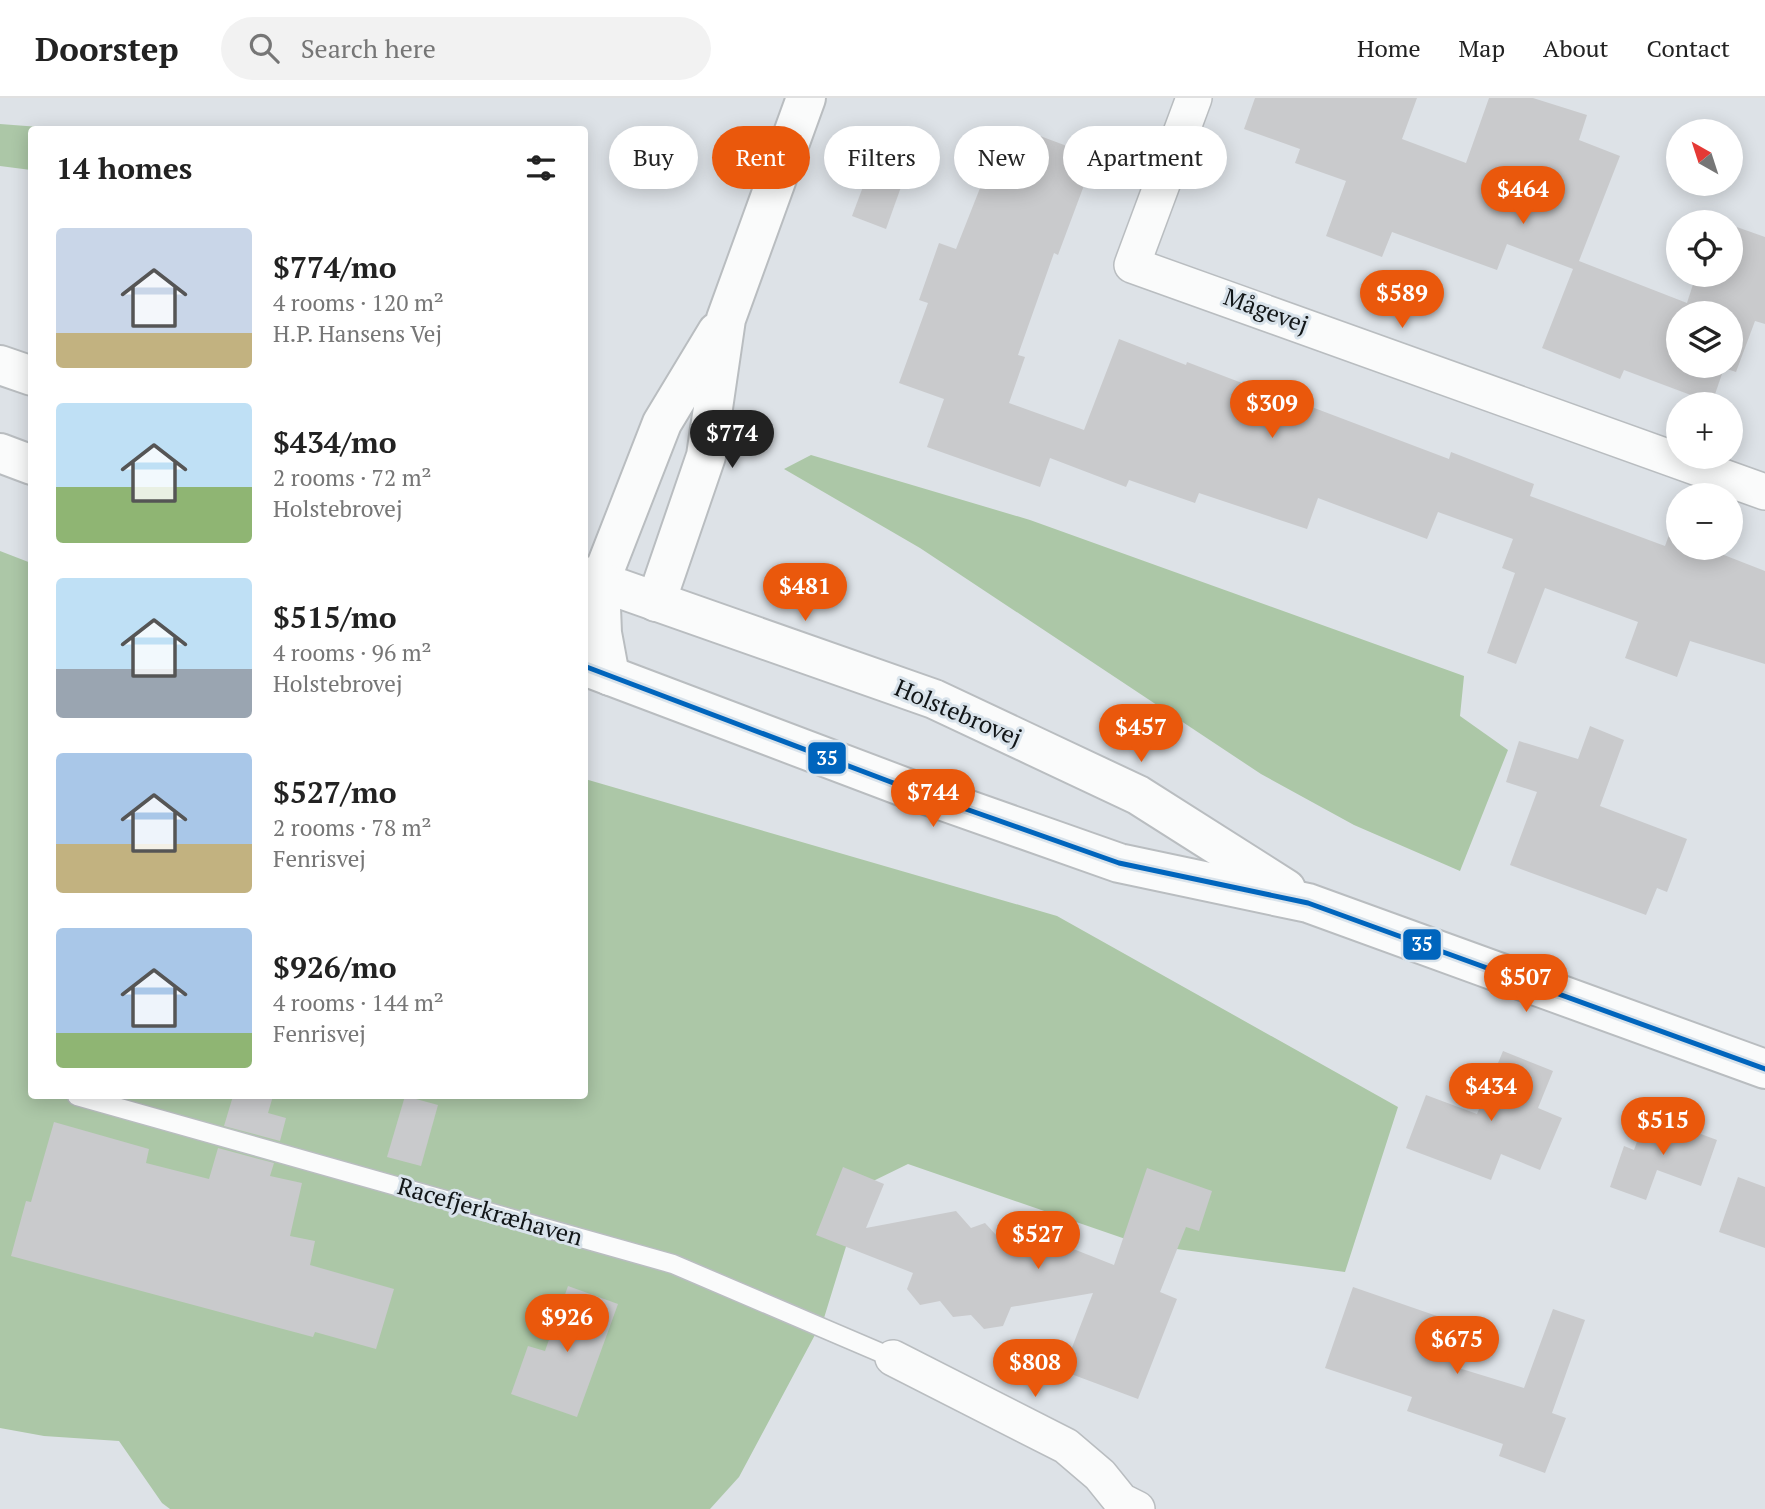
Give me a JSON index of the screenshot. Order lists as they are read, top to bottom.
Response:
{
  "streets": {
    "main road": ["Holstebrovej"],
    "street": ["Mågevej"],
    "lane": ["Racefjerkræhaven"]
  },
  "lines": ["transit line 35"],
  "north": "top left",
  "page": {
    "header": "Doorstep",
    "search": "Search here",
    "nav": [
      "Home",
      "Map",
      "About",
      "Contact"
    ],
    "map_buttons": ["+", "−"],
    "chip": [
      "Buy",
      "Rent",
      "Filters",
      "New",
      "Apartment"
    ],
    "heading": "14 homes",
    "price": [
      "$464",
      "$589",
      "$309",
      "$774",
      "$481",
      "$457",
      "$744",
      "$507",
      "$434",
      "$515",
      "$527",
      "$926",
      "$675",
      "$808"
    ],
    "list": [
      {
        "name": "$774/mo",
        "note": "4 rooms · 120 m² · H.P. Hansens Vej"
      },
      {
        "name": "$434/mo",
        "note": "2 rooms · 72 m² · Holstebrovej"
      },
      {
        "name": "$515/mo",
        "note": "4 rooms · 96 m² · Holstebrovej"
      },
      {
        "name": "$527/mo",
        "note": "2 rooms · 78 m² · Fenrisvej"
      },
      {
        "name": "$926/mo",
        "note": "4 rooms · 144 m² · Fenrisvej"
      }
    ]
  }
}
